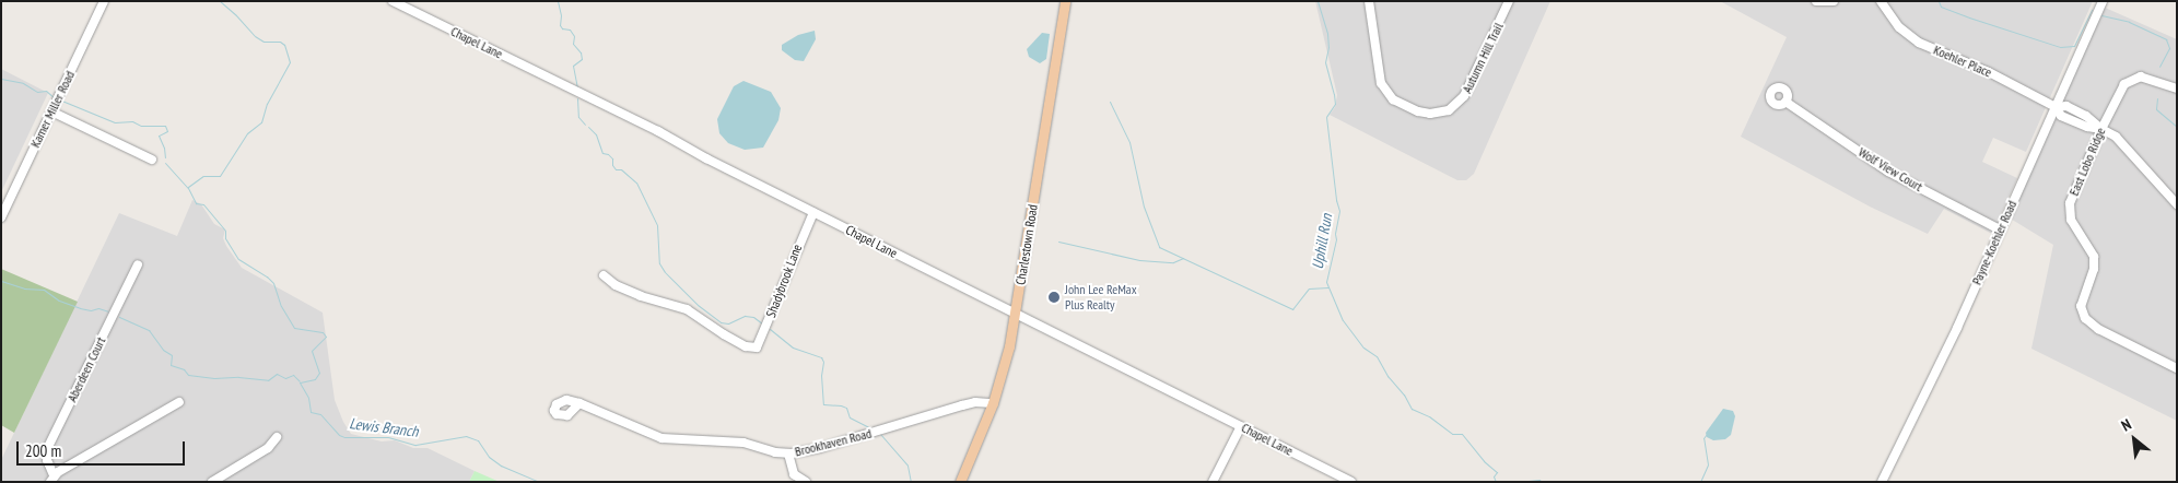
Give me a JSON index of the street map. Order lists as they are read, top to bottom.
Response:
{
  "streets": {
    "main road": ["Charlestown Road"],
    "street": [
      "Chapel Lane",
      "Autumn Hill Trail",
      "Koehler Place",
      "Kamer Miller Road",
      "East Lobo Ridge",
      "Wolf View Court",
      "Payne-Koehler Road",
      "Shadybrook Lane",
      "Aberdeen Court",
      "Brookhaven Road"
    ]
  },
  "crossings": [
    ["Chapel Lane", "Charlestown Road"],
    ["Chapel Lane", "Shadybrook Lane"],
    ["Koehler Place", "East Lobo Ridge"],
    ["Koehler Place", "Payne-Koehler Road"],
    ["Wolf View Court", "Payne-Koehler Road"],
    ["Charlestown Road", "Brookhaven Road"]
  ],
  "water": ["Uphill Run", "Lewis Branch"],
  "places": ["John Lee ReMax Plus Realty"],
  "scale_bar": "200 m",
  "north": "top left"
}
